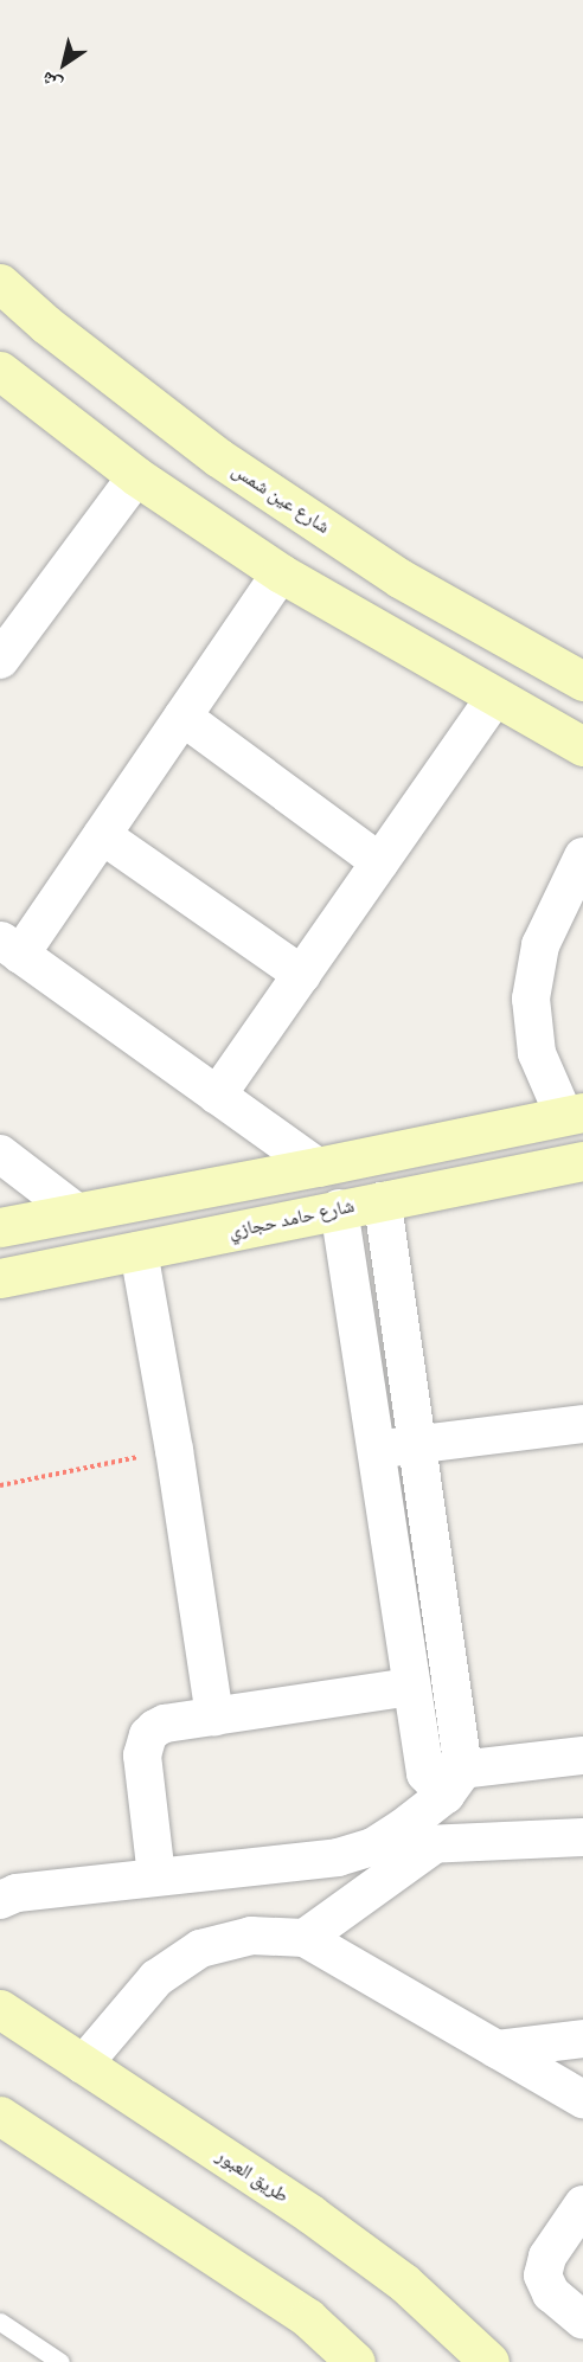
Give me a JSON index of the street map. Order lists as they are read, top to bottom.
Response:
{
  "streets": {
    "street": ["شارع عين شمس", "شارع حامد حجازي", "طريق العبور"]
  },
  "north": "bottom left"
}
